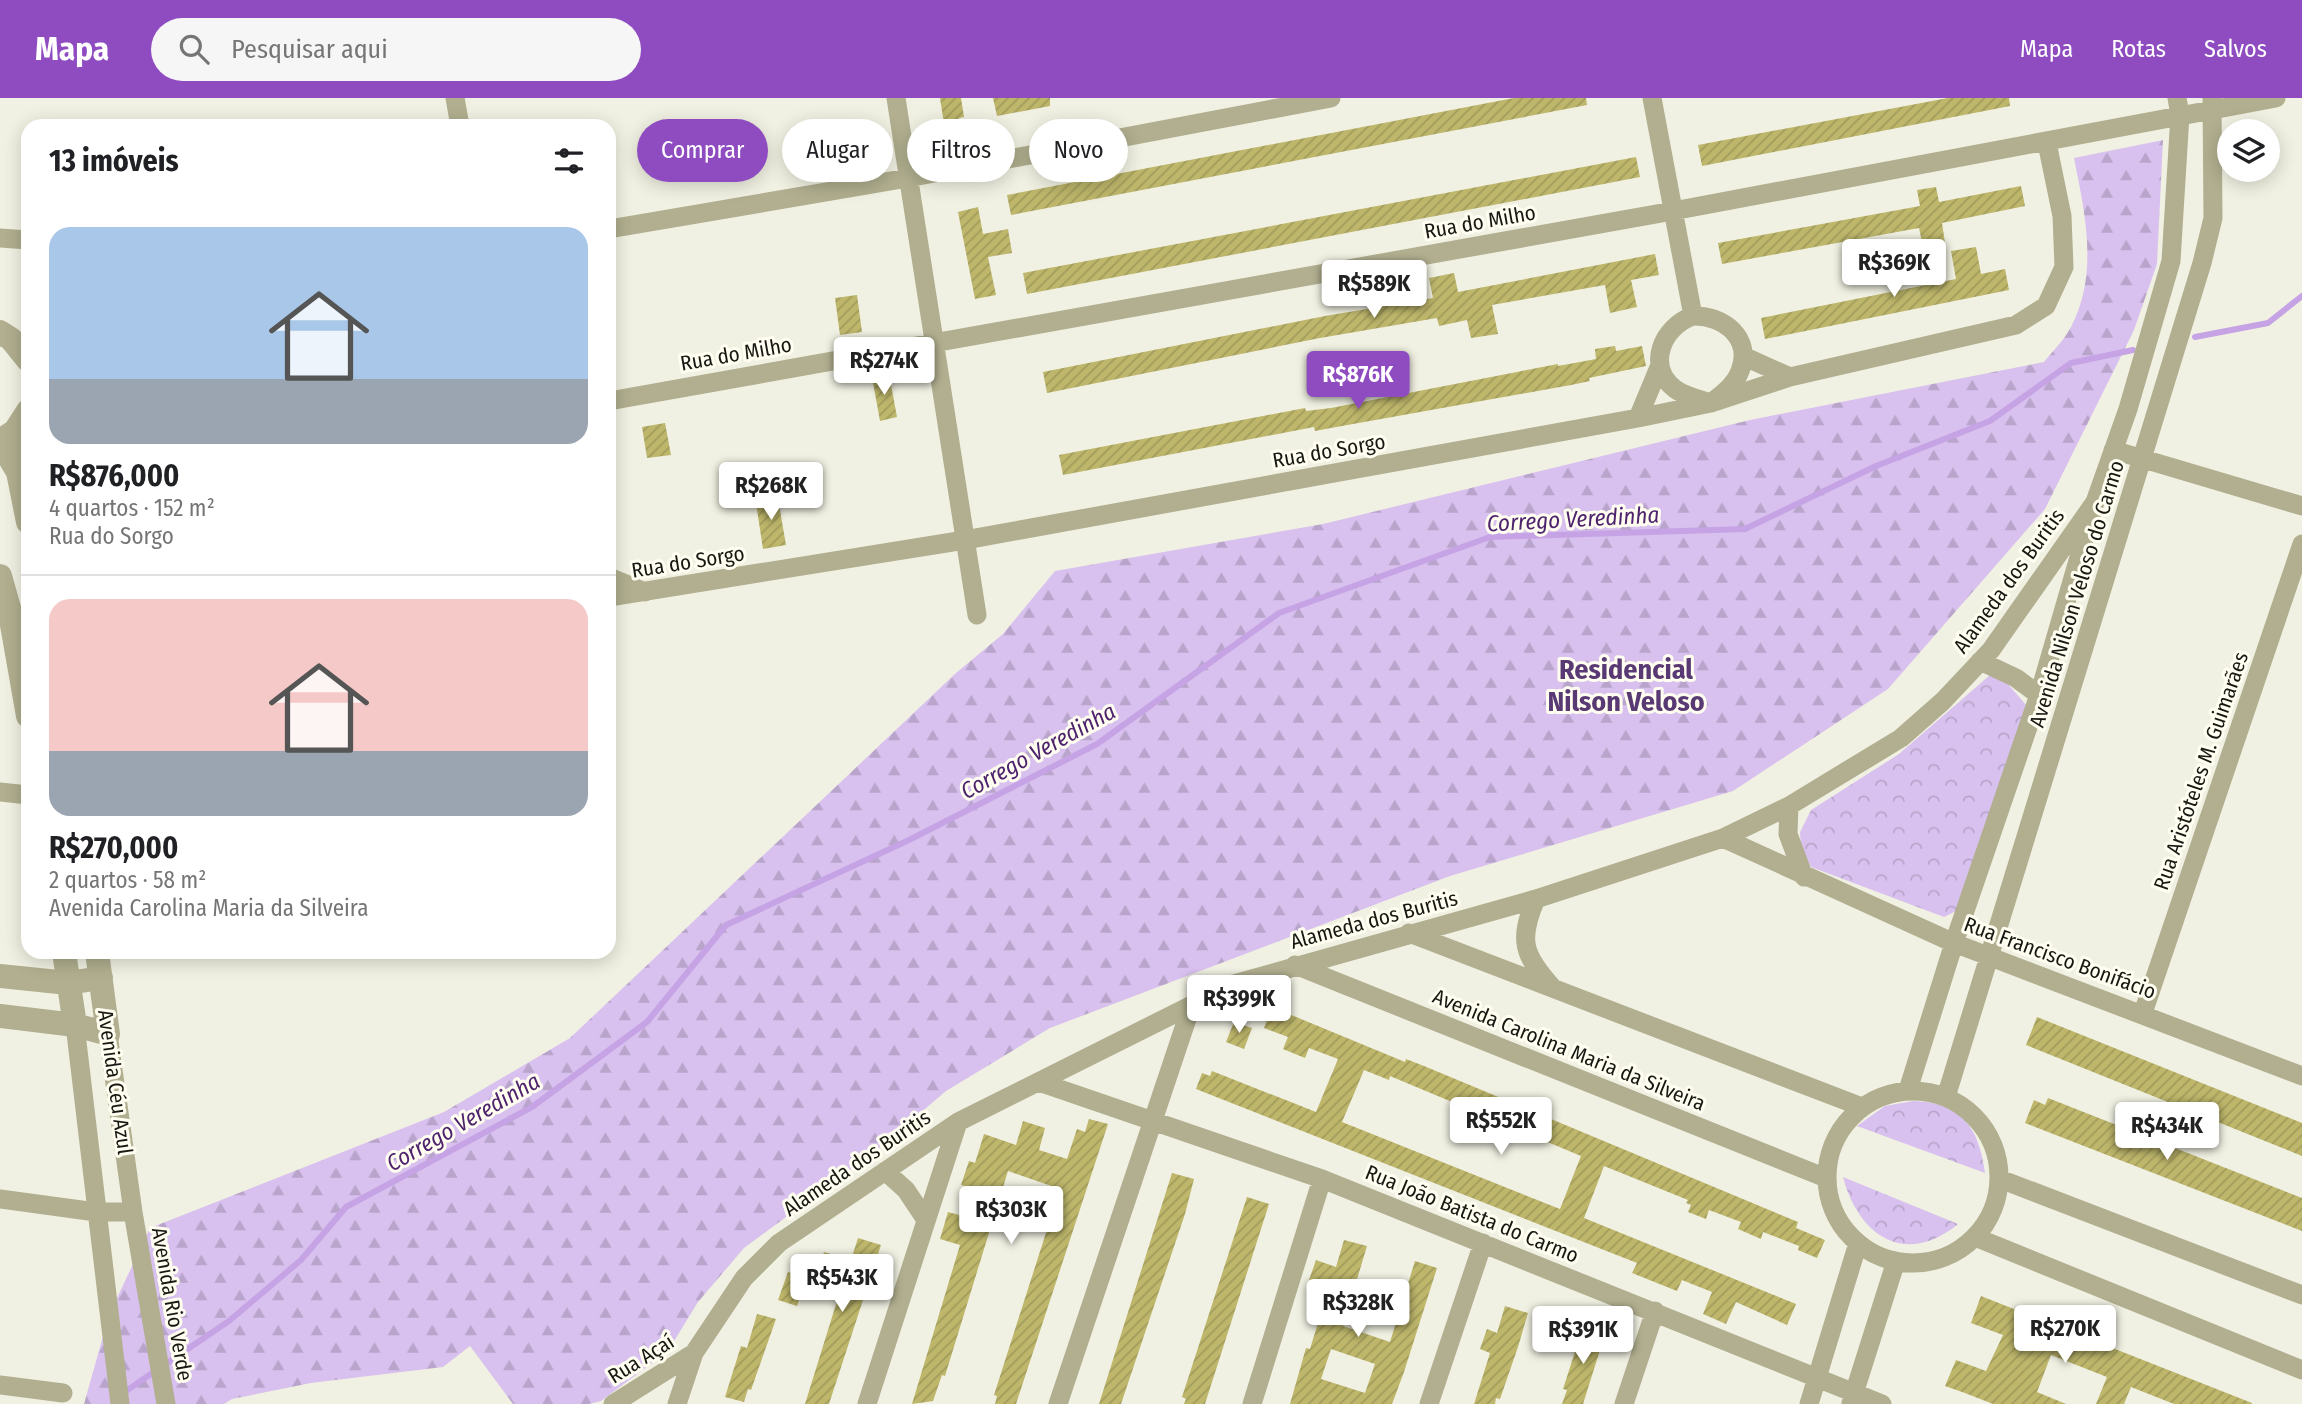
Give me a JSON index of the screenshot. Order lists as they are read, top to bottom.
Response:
{
  "streets": {
    "street": [
      "Rua do Milho",
      "Rua do Sorgo",
      "Alameda dos Buritis",
      "Avenida Nilson Veloso do Carmo",
      "Rua Aristóteles M. Guimarães",
      "Rua Francisco Bonifácio",
      "Avenida Carolina Maria da Silveira",
      "Avenida Céu Azul",
      "Rua João Batista do Carmo",
      "Avenida Rio Verde",
      "Rua Açaí"
    ]
  },
  "crossings": [
    ["Rua do Milho", "Rua do Sorgo"],
    ["Rua do Milho", "Avenida Nilson Veloso do Carmo"],
    ["Alameda dos Buritis", "Avenida Nilson Veloso do Carmo"],
    ["Alameda dos Buritis", "Rua Francisco Bonifácio"],
    ["Alameda dos Buritis", "Avenida Carolina Maria da Silveira"],
    ["Alameda dos Buritis", "Rua João Batista do Carmo"],
    ["Alameda dos Buritis", "Rua Açaí"],
    ["Avenida Nilson Veloso do Carmo", "Rua Francisco Bonifácio"],
    ["Avenida Nilson Veloso do Carmo", "Avenida Carolina Maria da Silveira"],
    ["Rua Aristóteles M. Guimarães", "Rua Francisco Bonifácio"],
    ["Avenida Céu Azul", "Avenida Rio Verde"]
  ],
  "districts": ["Residencial Nilson Veloso"],
  "water": ["Corrego Veredinha"],
  "page": {
    "header": "Mapa",
    "search": "Pesquisar aqui",
    "nav": ["Mapa", "Rotas", "Salvos"],
    "chip": [
      "Comprar",
      "Alugar",
      "Filtros",
      "Novo"
    ],
    "heading": "13 imóveis",
    "list": [
      {
        "name": "R$876,000",
        "note": "4 quartos · 152 m² · Rua do Sorgo"
      },
      {
        "name": "R$270,000",
        "note": "2 quartos · 58 m² · Avenida Carolina Maria da Silveira"
      }
    ],
    "price": [
      "R$369K",
      "R$589K",
      "R$274K",
      "R$876K",
      "R$268K",
      "R$399K",
      "R$552K",
      "R$434K",
      "R$303K",
      "R$543K",
      "R$328K",
      "R$270K",
      "R$391K"
    ]
  }
}
